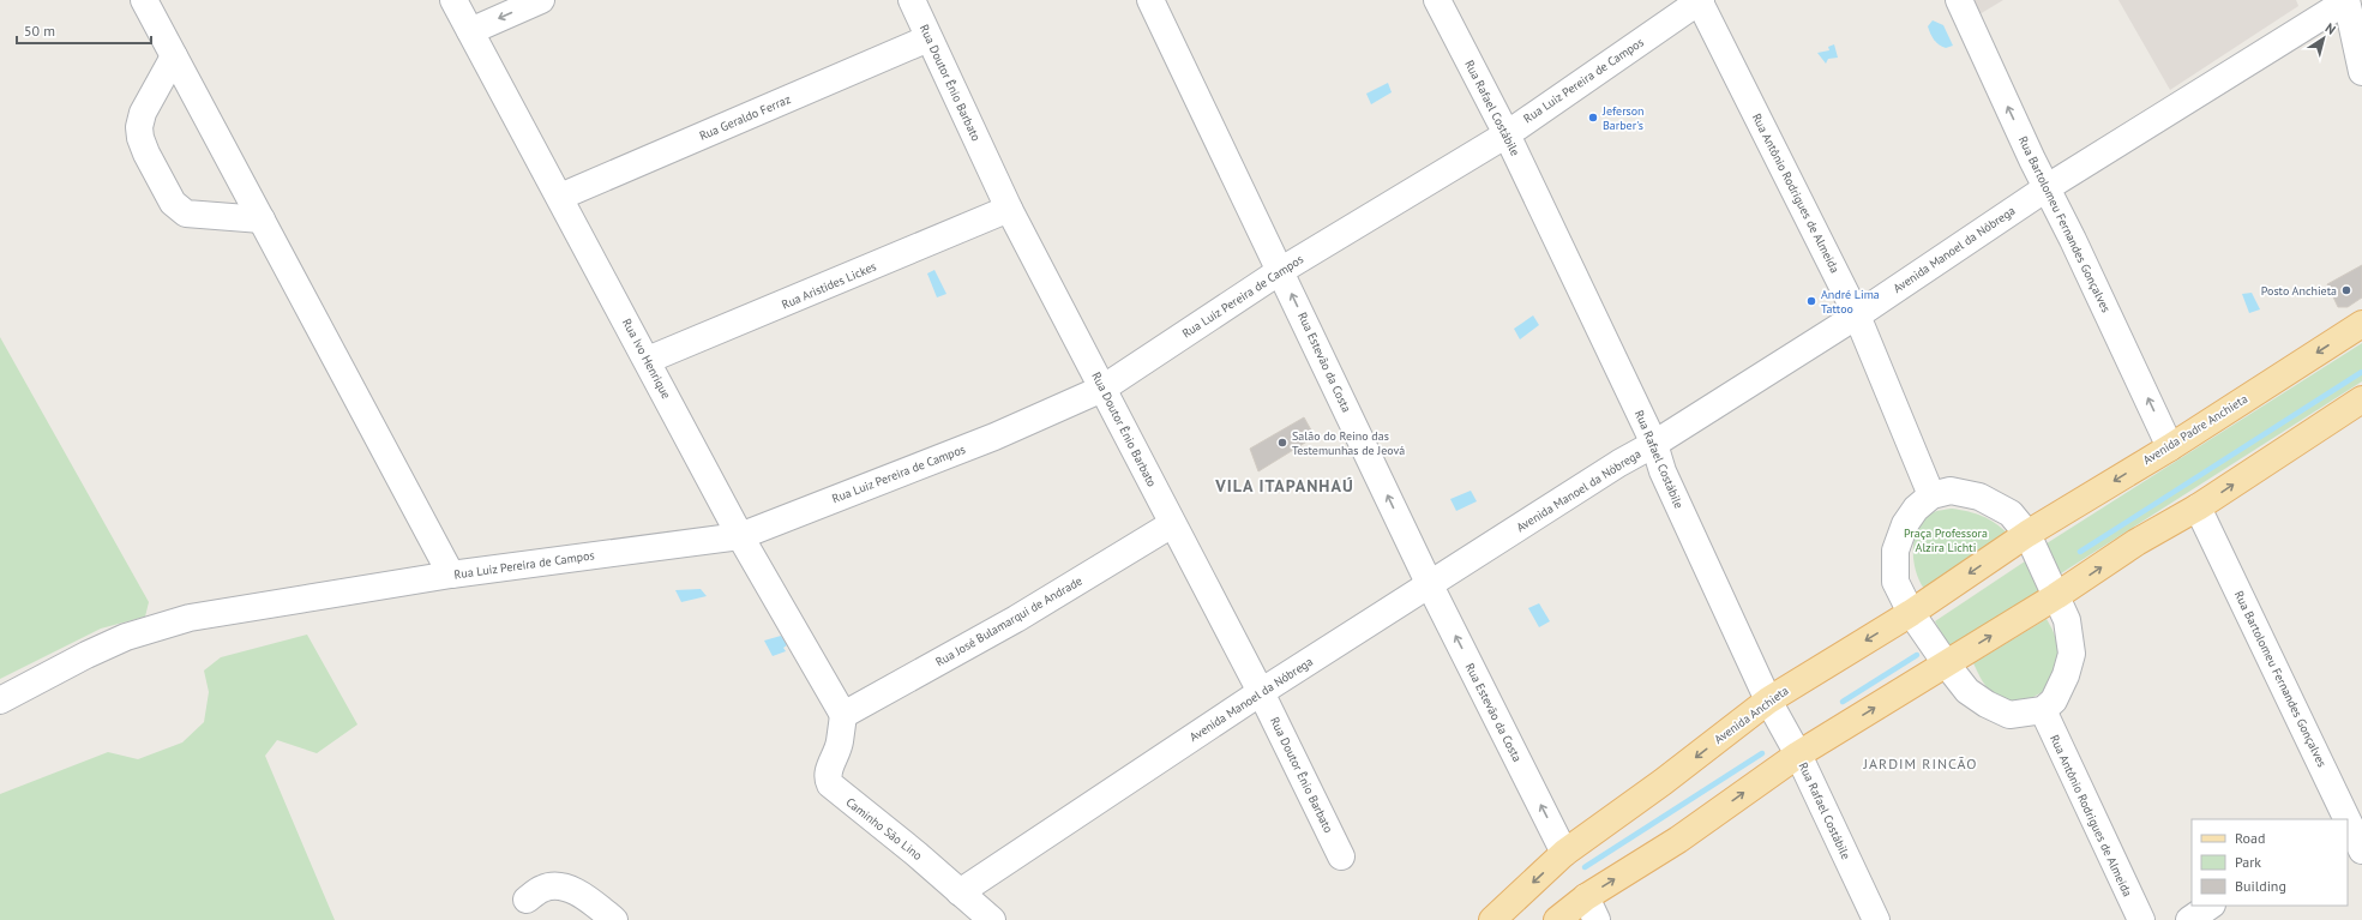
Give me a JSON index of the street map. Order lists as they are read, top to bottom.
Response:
{
  "streets": {
    "main road": ["Avenida Padre Anchieta", "Avenida Anchieta"],
    "street": [
      "Rua Luiz Pereira de Campos",
      "Rua Doutor Ênio Barbato",
      "Rua Rafael Costábile",
      "Rua Geraldo Ferraz",
      "Rua Antônio Rodrigues de Almeida",
      "Rua Bartolomeu Fernandes Gonçalves",
      "Avenida Manoel da Nóbrega",
      "Rua Aristides Lickes",
      "Rua Ivo Henrique",
      "Rua Estevão da Costa",
      "Rua José Bulamarqui de Andrade",
      "Caminho São Lino"
    ]
  },
  "crossings": [
    ["Rua Luiz Pereira de Campos", "Rua Doutor Ênio Barbato"],
    ["Rua Luiz Pereira de Campos", "Rua Rafael Costábile"],
    ["Rua Luiz Pereira de Campos", "Rua Antônio Rodrigues de Almeida"],
    ["Rua Luiz Pereira de Campos", "Rua Ivo Henrique"],
    ["Rua Luiz Pereira de Campos", "Rua Estevão da Costa"],
    ["Rua Doutor Ênio Barbato", "Rua Geraldo Ferraz"],
    ["Rua Doutor Ênio Barbato", "Avenida Manoel da Nóbrega"],
    ["Rua Doutor Ênio Barbato", "Rua Aristides Lickes"],
    ["Rua Doutor Ênio Barbato", "Rua José Bulamarqui de Andrade"],
    ["Rua Rafael Costábile", "Avenida Manoel da Nóbrega"],
    ["Rua Rafael Costábile", "Avenida Anchieta"],
    ["Rua Geraldo Ferraz", "Rua Ivo Henrique"],
    ["Rua Antônio Rodrigues de Almeida", "Avenida Manoel da Nóbrega"],
    ["Rua Bartolomeu Fernandes Gonçalves", "Avenida Manoel da Nóbrega"],
    ["Rua Bartolomeu Fernandes Gonçalves", "Avenida Padre Anchieta"],
    ["Avenida Manoel da Nóbrega", "Rua Estevão da Costa"],
    ["Avenida Manoel da Nóbrega", "Caminho São Lino"],
    ["Rua Aristides Lickes", "Rua Ivo Henrique"],
    ["Rua Ivo Henrique", "Rua José Bulamarqui de Andrade"],
    ["Rua Ivo Henrique", "Caminho São Lino"],
    ["Rua Estevão da Costa", "Avenida Anchieta"],
    ["Avenida Padre Anchieta", "Avenida Anchieta"],
    ["Rua José Bulamarqui de Andrade", "Caminho São Lino"]
  ],
  "one_way": ["Rua Bartolomeu Fernandes Gonçalves", "Rua Estevão da Costa"],
  "districts": ["VILA ITAPANHAÚ", "JARDIM RINCÃO"],
  "parks": ["Praça Professora Alzira Lichti"],
  "places": [
    "Jeferson Barber's",
    "Posto Anchieta",
    "André Lima Tattoo",
    "Salão do Reino das Testemunhas de Jeová"
  ],
  "legend": ["Road", "Park", "Building"],
  "scale_bar": "50 m",
  "north": "top right"
}
